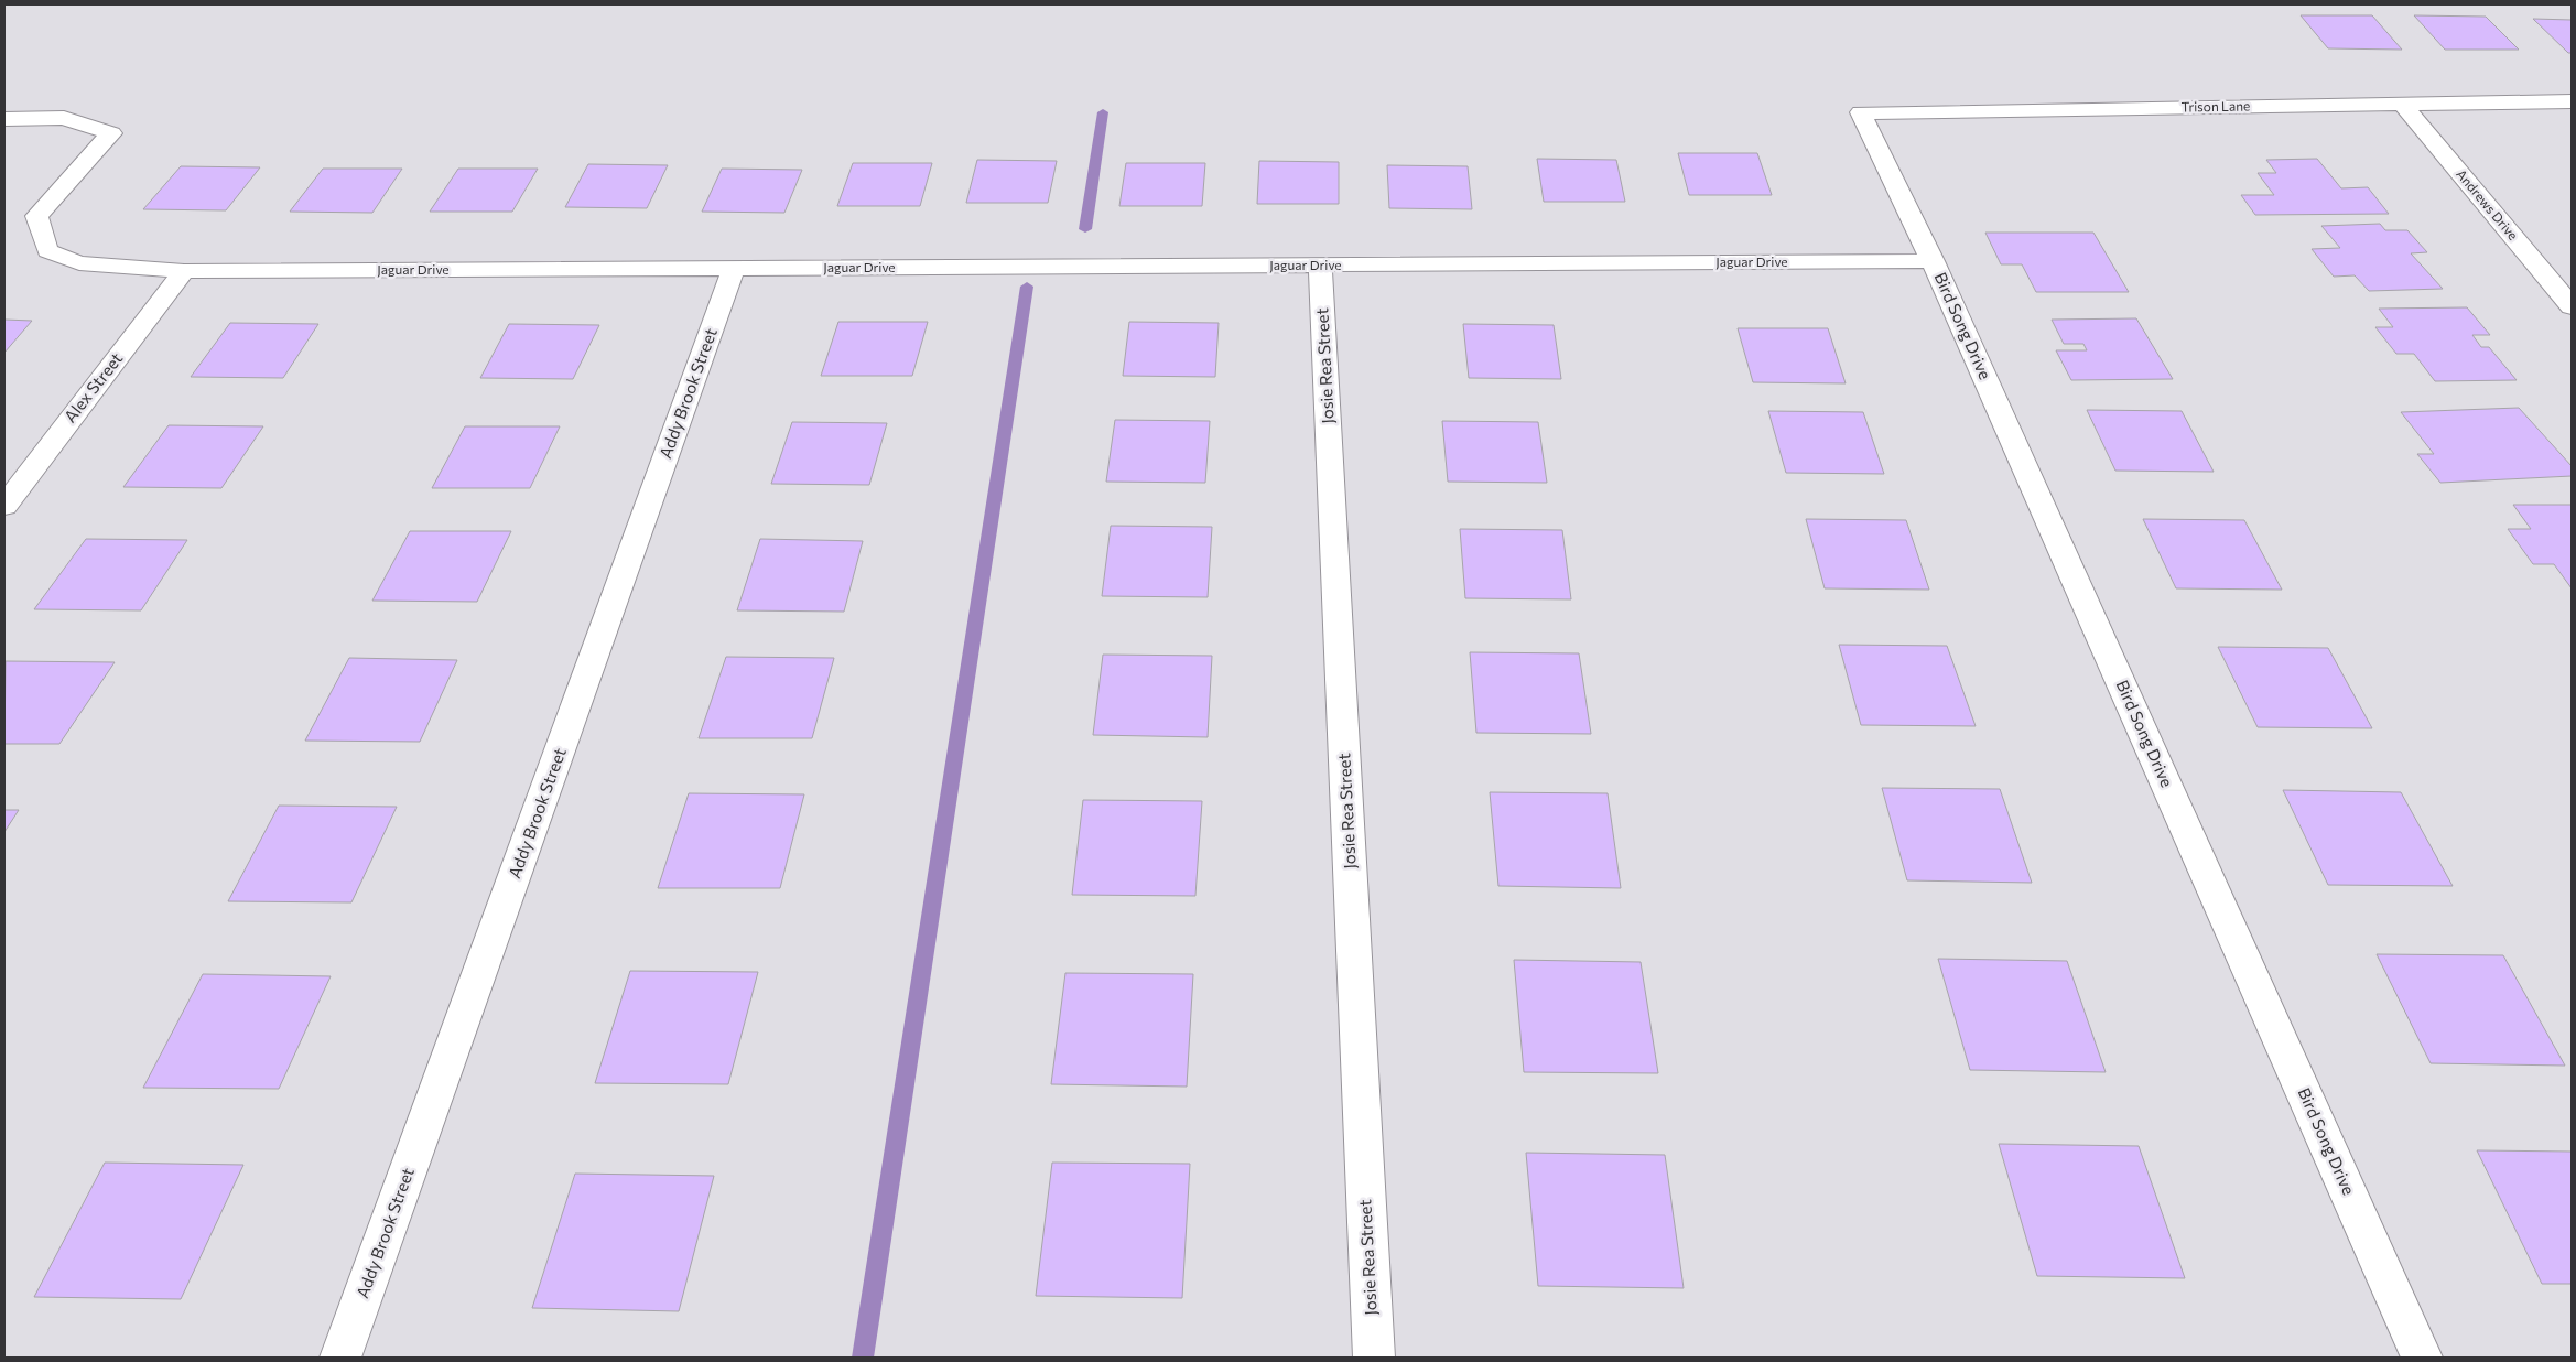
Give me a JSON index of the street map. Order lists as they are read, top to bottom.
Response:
{
  "streets": {
    "street": [
      "Trison Lane",
      "Andrews Drive",
      "Jaguar Drive",
      "Bird Song Drive",
      "Josie Rea Street",
      "Alex Street",
      "Addy Brook Street"
    ]
  },
  "crossings": [
    ["Trison Lane", "Andrews Drive"],
    ["Trison Lane", "Bird Song Drive"],
    ["Jaguar Drive", "Bird Song Drive"],
    ["Jaguar Drive", "Josie Rea Street"],
    ["Jaguar Drive", "Alex Street"],
    ["Jaguar Drive", "Addy Brook Street"]
  ]
}
